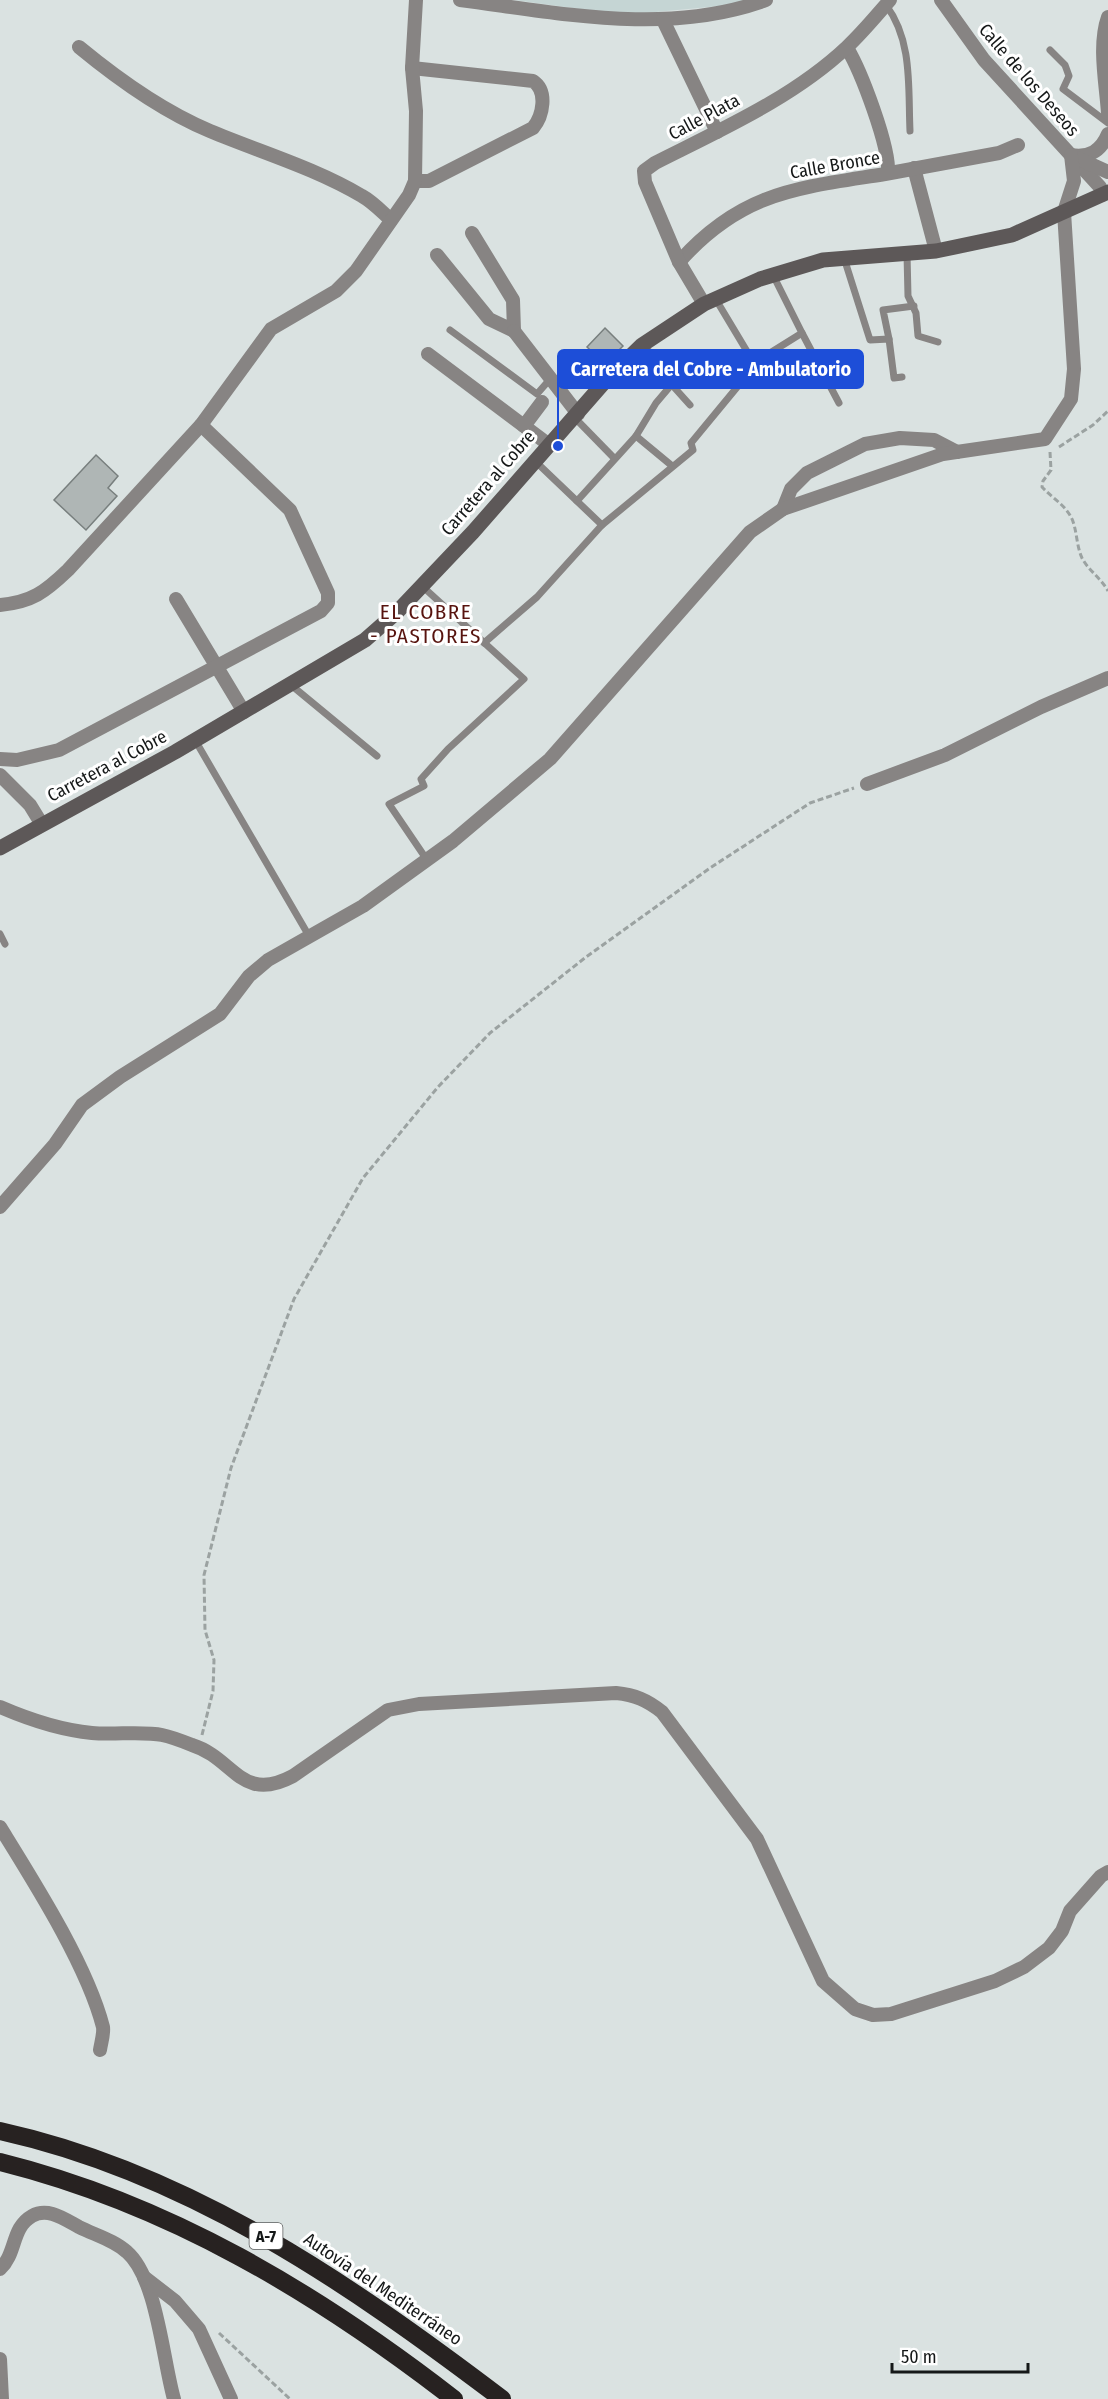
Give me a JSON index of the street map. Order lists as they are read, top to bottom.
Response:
{
  "streets": {
    "highway": ["A-7", "Autovía del Mediterráneo"],
    "street": [
      "Calle de los Deseos",
      "Calle Plata",
      "Calle Bronce",
      "Carretera al Cobre"
    ]
  },
  "crossings": [
    ["Calle de los Deseos", "Carretera al Cobre"],
    ["Calle Plata", "Calle Bronce"],
    ["Calle Plata", "Carretera al Cobre"]
  ],
  "districts": ["EL COBRE - PASTORES"],
  "places": ["Carretera del Cobre - Ambulatorio"],
  "scale_bar": "50 m"
}
